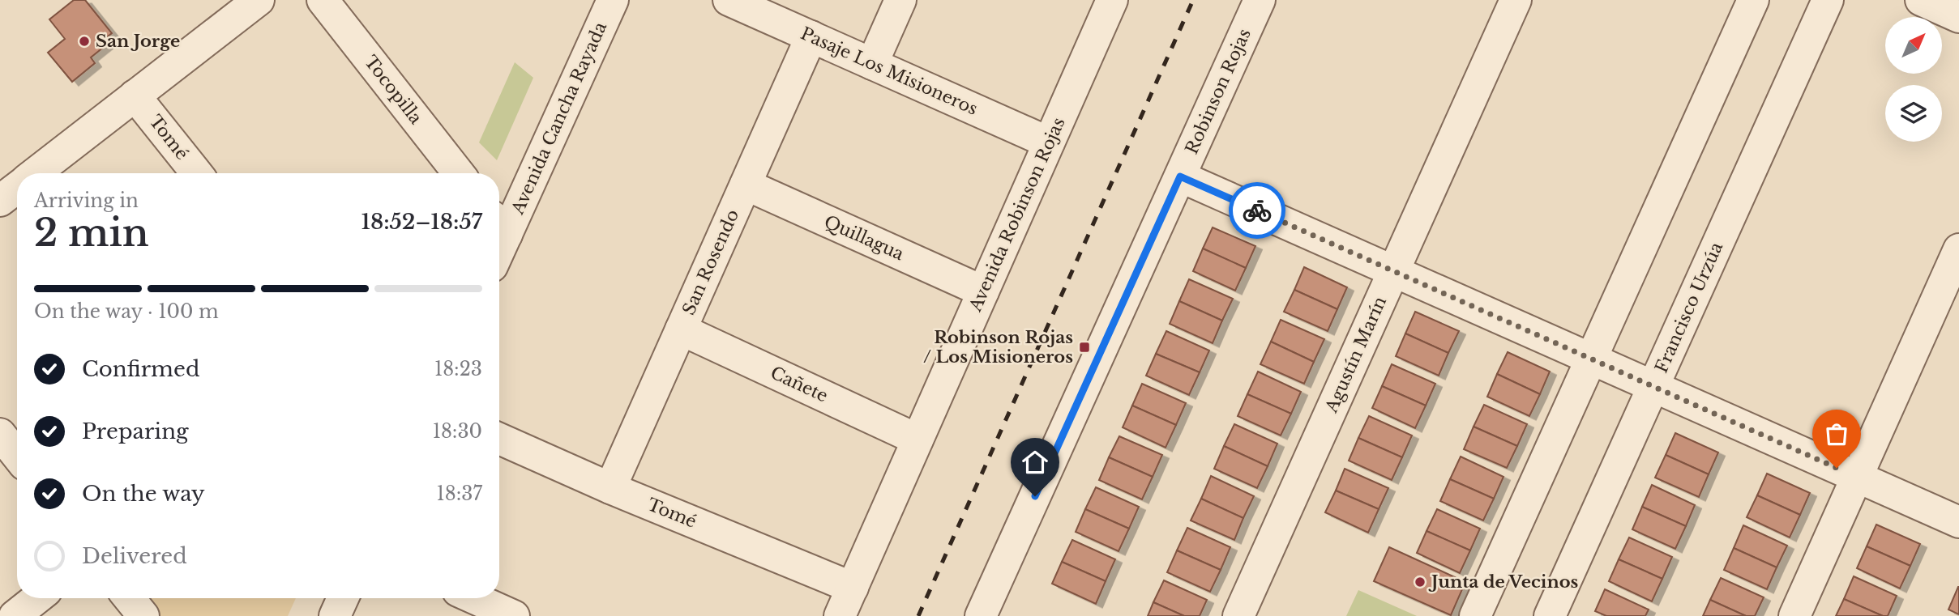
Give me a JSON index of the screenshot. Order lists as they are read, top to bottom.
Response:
{
  "streets": {
    "street": [
      "Pasaje Los Misioneros",
      "Tocopilla",
      "Robinson Rojas",
      "Avenida Cancha Rayada",
      "Tomé",
      "Avenida Robinson Rojas",
      "Quillagua",
      "San Rosendo",
      "Francisco Urzúa",
      "Agustín Marín",
      "Cañete"
    ]
  },
  "crossings": [
    ["Pasaje Los Misioneros", "Avenida Robinson Rojas"],
    ["Pasaje Los Misioneros", "San Rosendo"],
    ["Tomé", "Avenida Robinson Rojas"],
    ["Tomé", "San Rosendo"],
    ["Avenida Robinson Rojas", "Quillagua"],
    ["Avenida Robinson Rojas", "Cañete"],
    ["Quillagua", "San Rosendo"],
    ["San Rosendo", "Cañete"]
  ],
  "places": {
    "other": ["San Jorge", "Junta de Vecinos"],
    "transit": ["Robinson Rojas / Los Misioneros"]
  },
  "north": "top right",
  "page": {
    "heading": ["2 min", "Arriving in", "18:52–18:57"],
    "bar": "On the way · 100 m",
    "list": [
      ["Confirmed", "18:23"],
      ["Preparing", "18:30"],
      ["On the way", "18:37"],
      "Delivered"
    ]
  }
}
